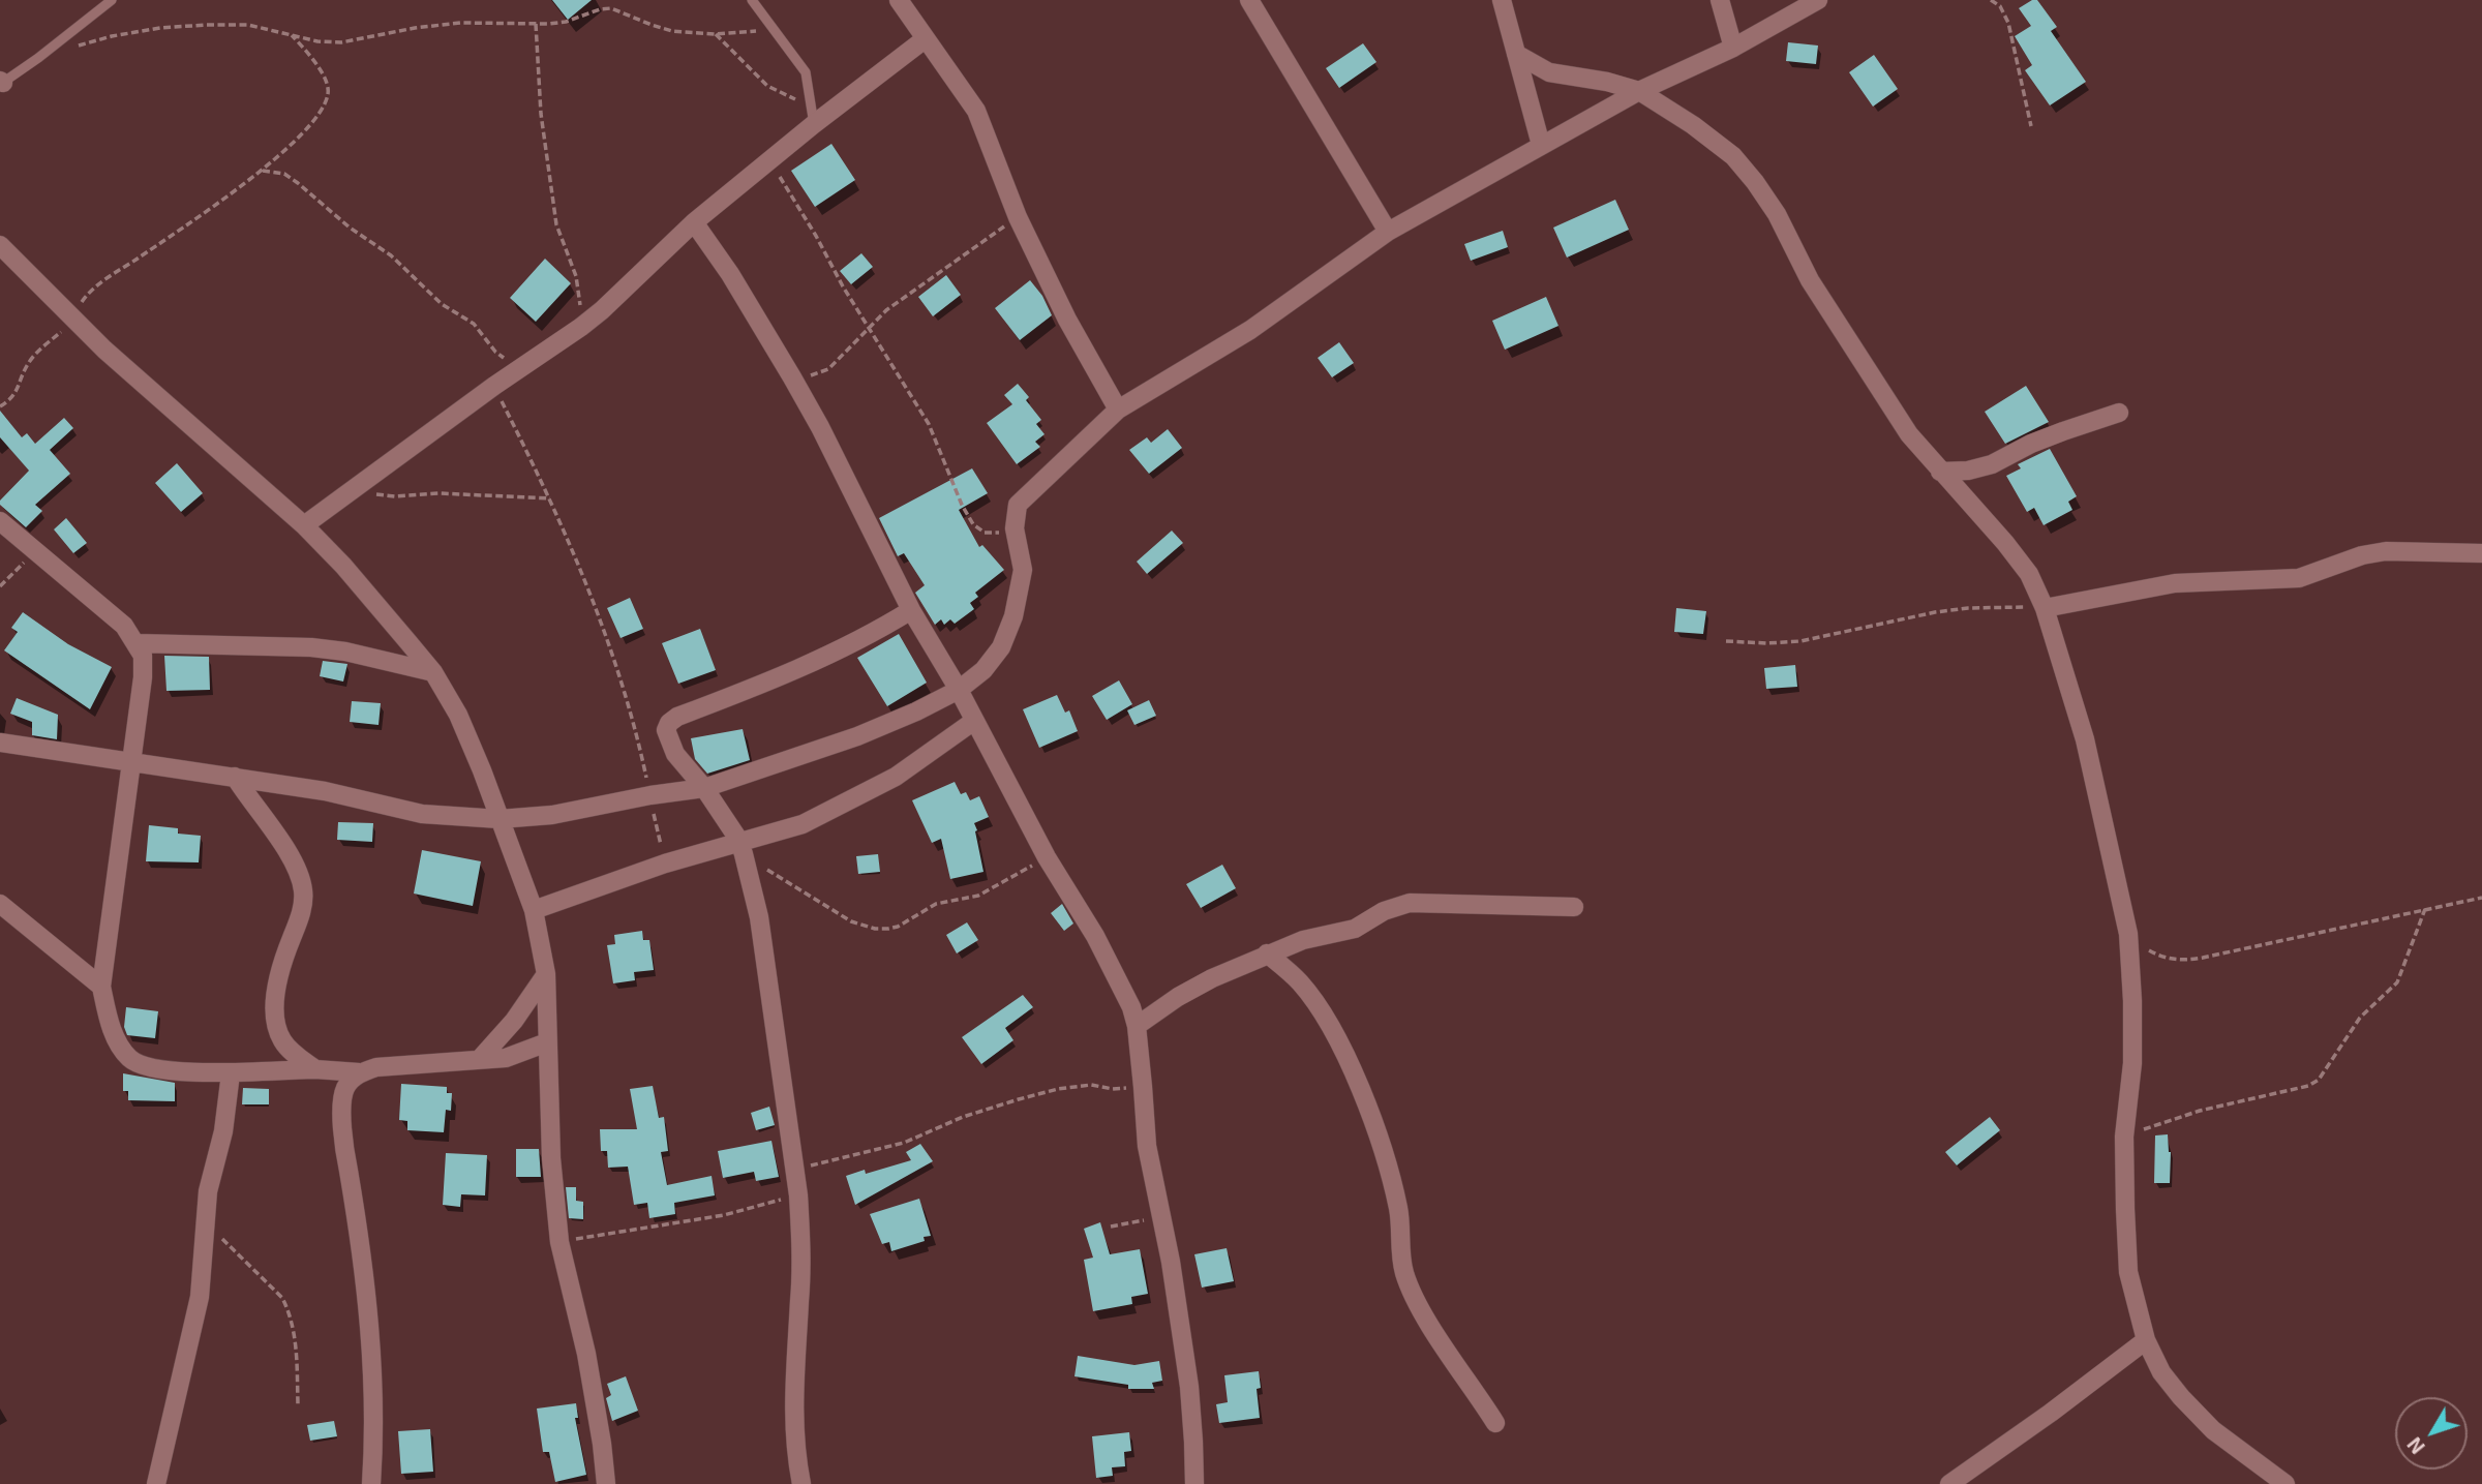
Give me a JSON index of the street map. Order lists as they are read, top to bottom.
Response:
{
  "north": "bottom left"
}
